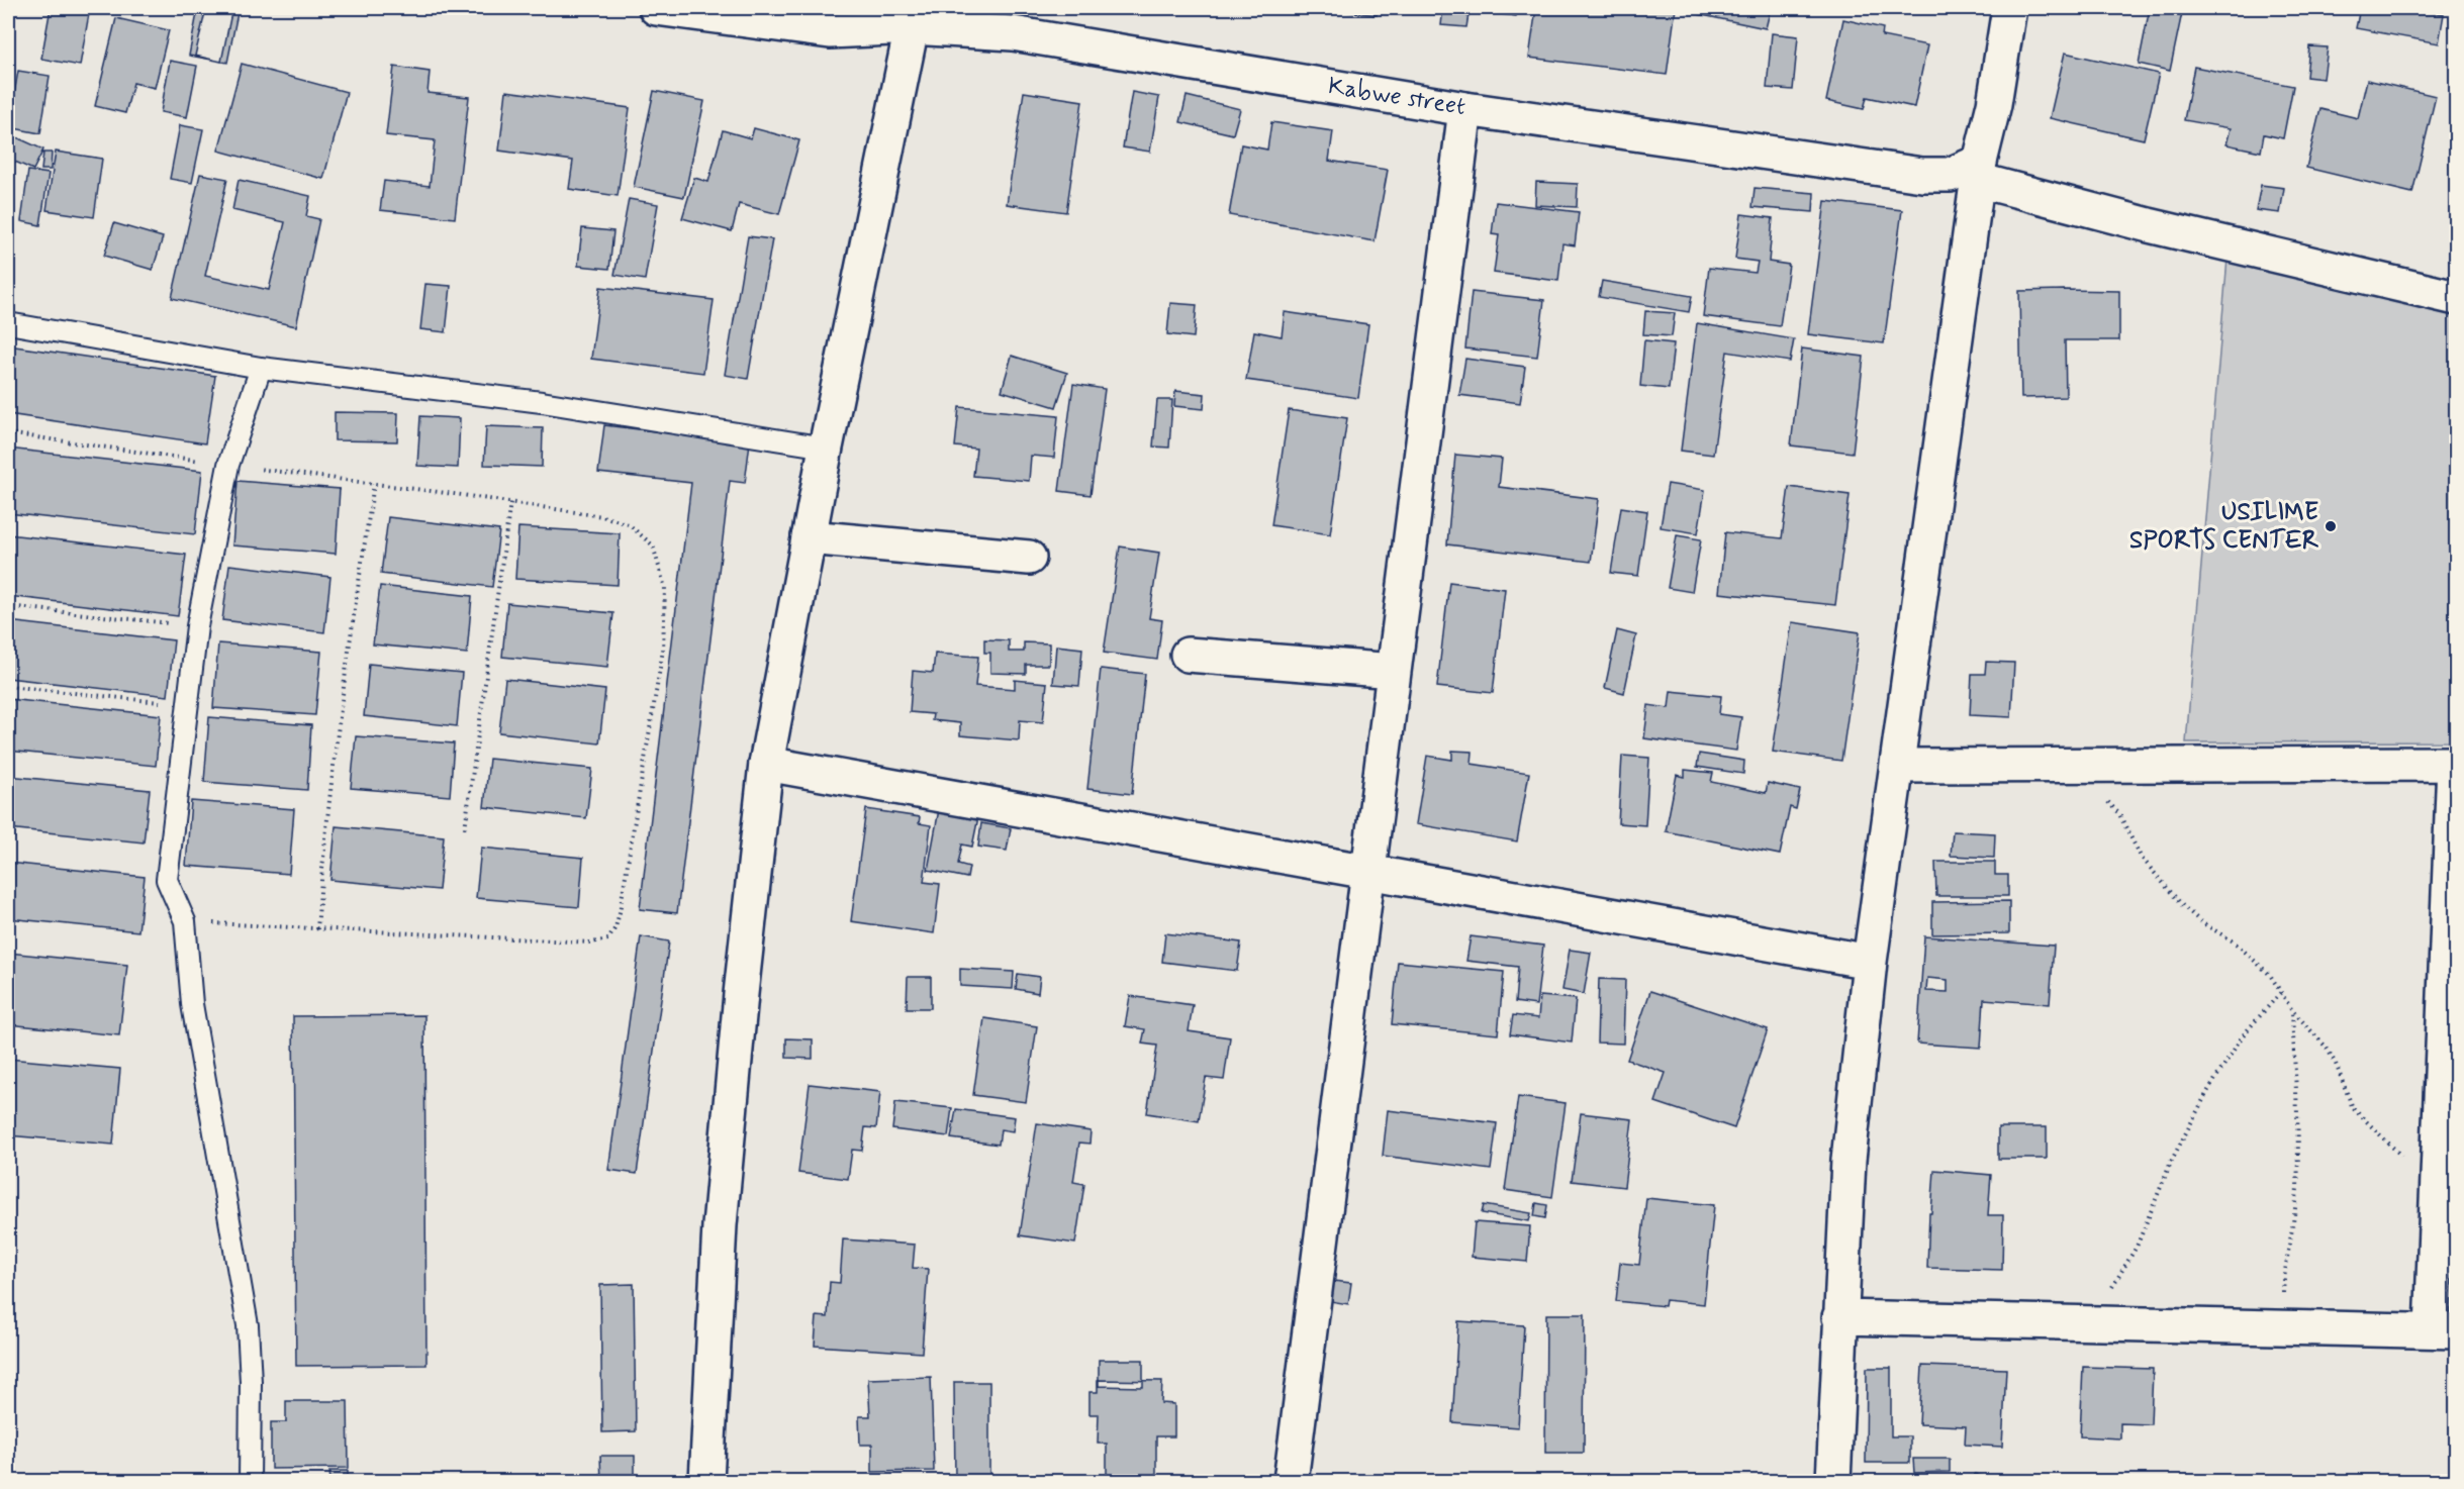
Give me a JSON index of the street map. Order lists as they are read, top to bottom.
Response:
{
  "streets": {
    "street": ["Kabwe street"]
  },
  "places": ["USILIME SPORTS CENTER"]
}
